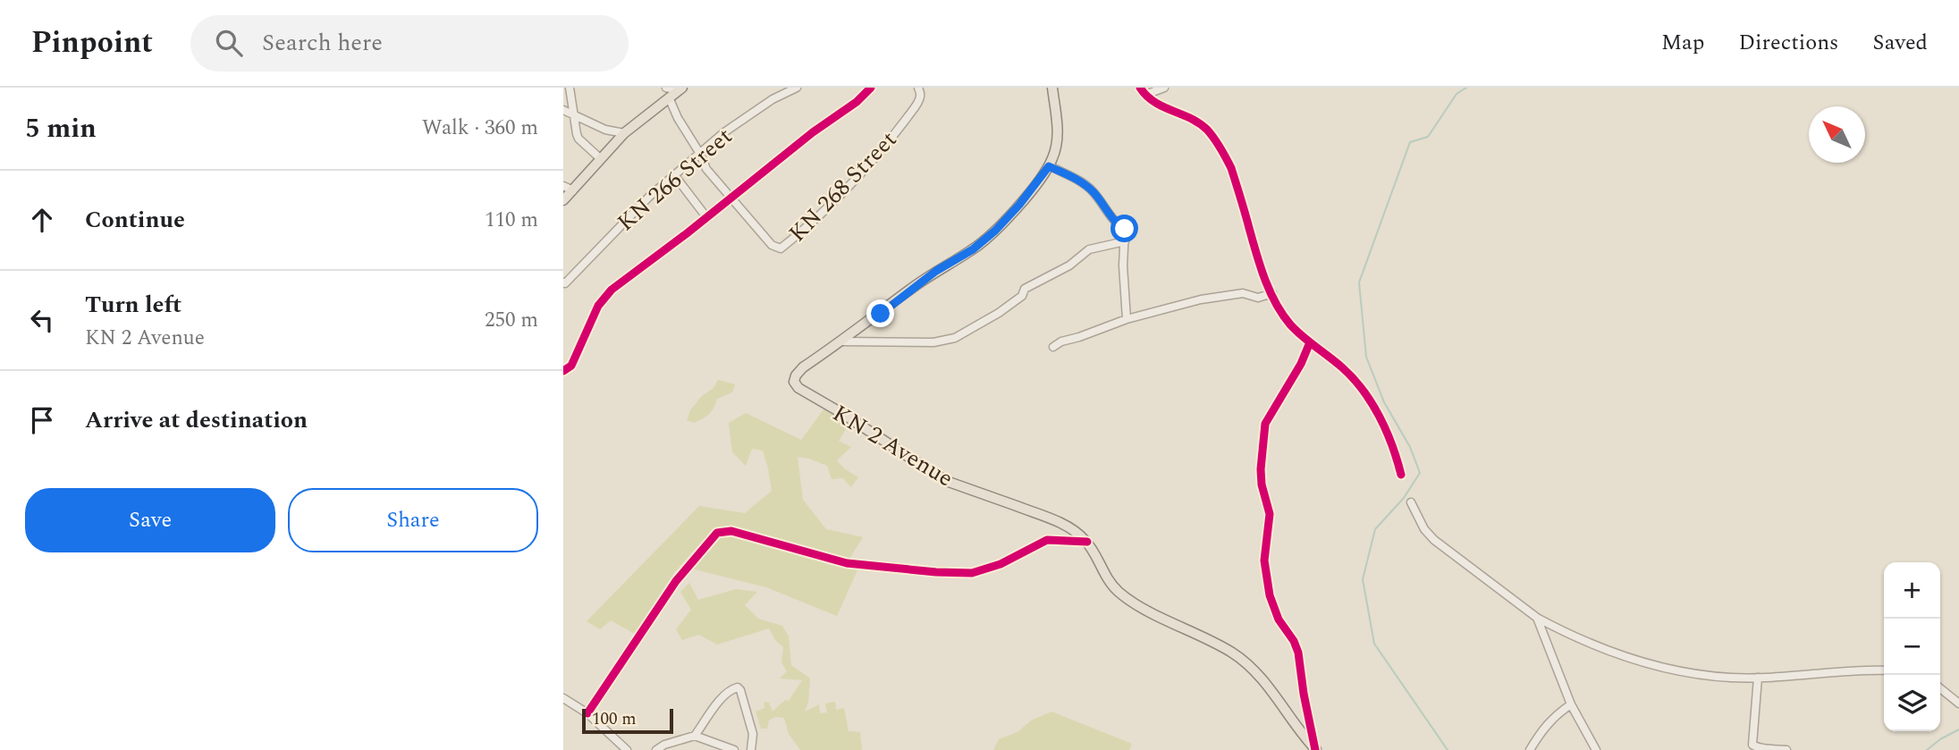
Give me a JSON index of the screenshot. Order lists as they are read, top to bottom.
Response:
{
  "streets": {
    "main road": ["KN 2 Avenue"],
    "street": ["KN 266 Street", "KN 268 Street"]
  },
  "crossings": [
    ["KN 266 Street", "KN 268 Street"]
  ],
  "scale_bar": "100 m",
  "north": "top left",
  "page": {
    "header": "Pinpoint",
    "search": "Search here",
    "nav": ["Map", "Directions", "Saved"],
    "heading": ["5 min", "Walk · 360 m"],
    "list": [
      ["Continue", "110 m"],
      ["Turn left", "KN 2 Avenue", "250 m"],
      "Arrive at destination"
    ],
    "buttons": ["Save", "Share"],
    "map_buttons": ["+", "−"],
    "scale": "100 m"
  }
}
